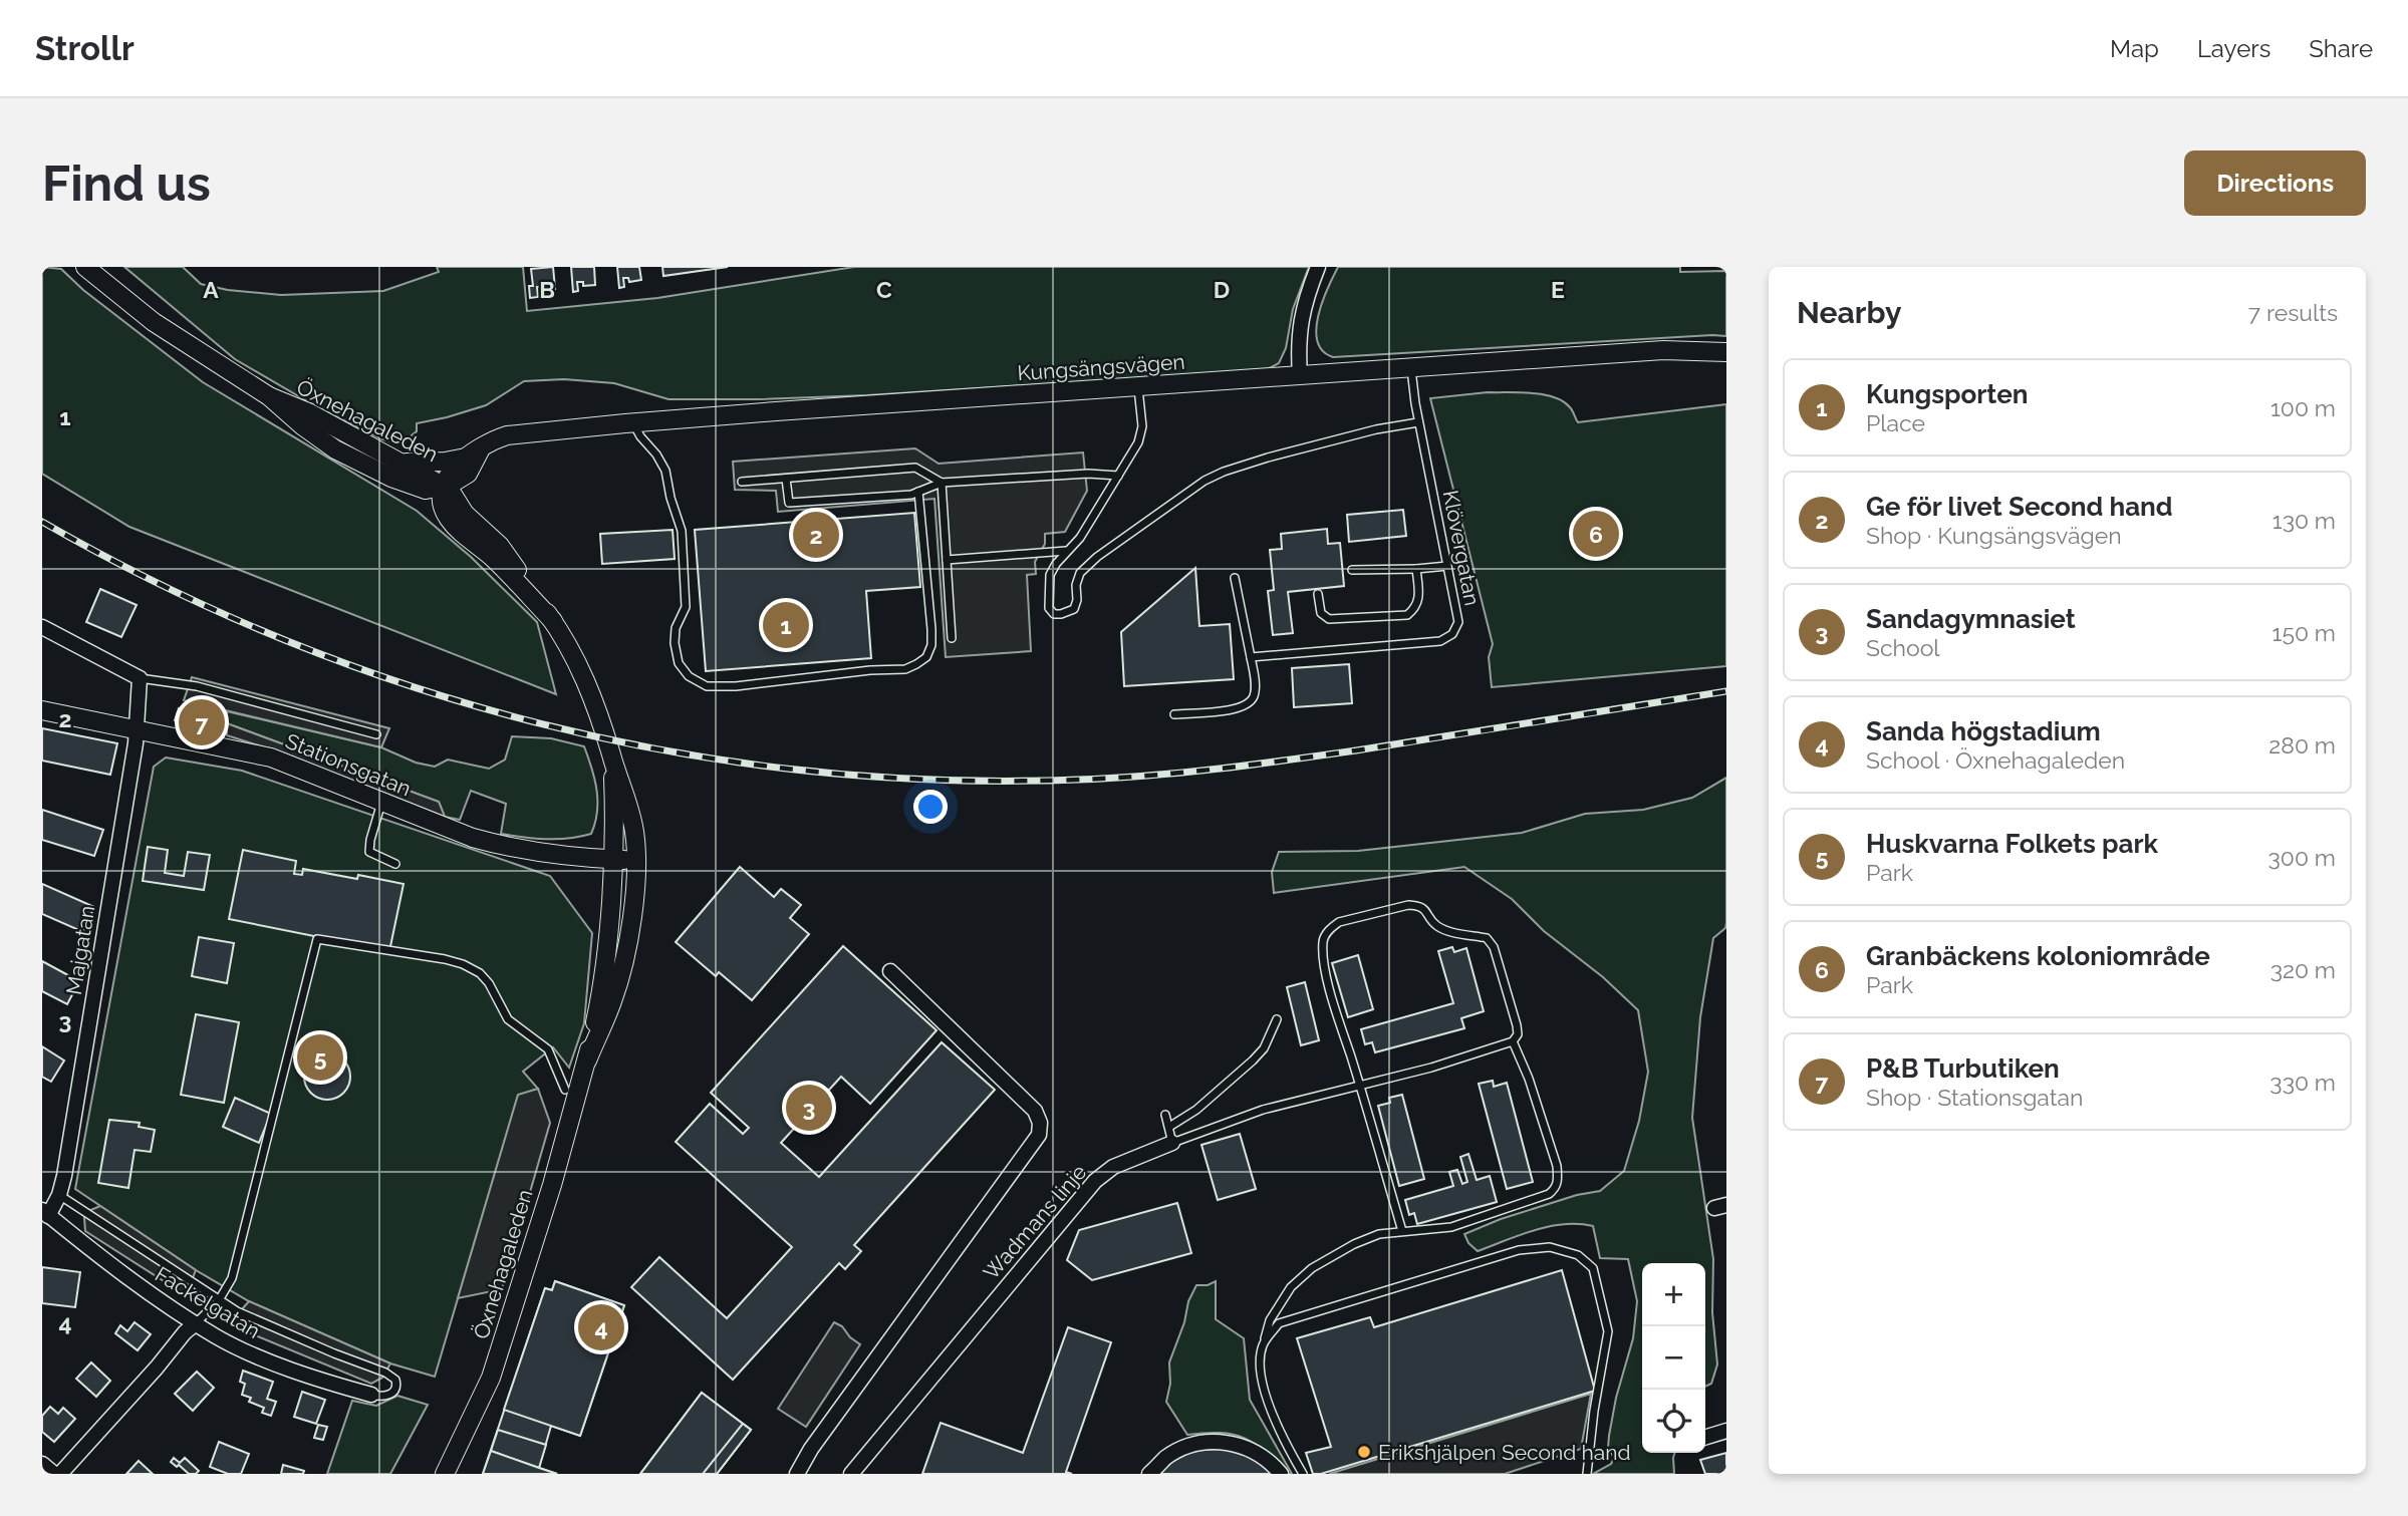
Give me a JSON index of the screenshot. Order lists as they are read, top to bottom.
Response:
{
  "streets": {
    "street": [
      "Kungsängsvägen",
      "Öxnehagaleden",
      "Stationsgatan",
      "Majgatan",
      "Wadmans linje",
      "Fackelgatan"
    ],
    "lane": ["Klövergatan"]
  },
  "crossings": [
    ["Kungsängsvägen", "Öxnehagaleden"],
    ["Kungsängsvägen", "Klövergatan"],
    ["Öxnehagaleden", "Stationsgatan"],
    ["Stationsgatan", "Majgatan"],
    ["Majgatan", "Fackelgatan"]
  ],
  "places": ["Erikshjälpen Second hand"],
  "page": {
    "header": "Strollr",
    "nav": ["Map", "Layers", "Share"],
    "buttons": "Directions",
    "title": "Find us",
    "heading": ["Nearby", "7 results"],
    "list": [
      {
        "mark": "1",
        "name": "Kungsporten",
        "note": "Place",
        "value": "100 m"
      },
      {
        "mark": "2",
        "name": "Ge för livet Second hand",
        "note": "Shop · Kungsängsvägen",
        "value": "130 m"
      },
      {
        "mark": "3",
        "name": "Sandagymnasiet",
        "note": "School",
        "value": "150 m"
      },
      {
        "mark": "4",
        "name": "Sanda högstadium",
        "note": "School · Öxnehagaleden",
        "value": "280 m"
      },
      {
        "mark": "5",
        "name": "Huskvarna Folkets park",
        "note": "Park",
        "value": "300 m"
      },
      {
        "mark": "6",
        "name": "Granbäckens koloniområde",
        "note": "Park",
        "value": "320 m"
      },
      {
        "mark": "7",
        "name": "P&B Turbutiken",
        "note": "Shop · Stationsgatan",
        "value": "330 m"
      }
    ],
    "pins": [
      "6",
      "2",
      "1",
      "7",
      "5",
      "3",
      "4"
    ],
    "map_buttons": ["+", "−"]
  },
  "grid": {
    "columns": [
      "A",
      "B",
      "C",
      "D",
      "E"
    ],
    "rows": [
      "1",
      "2",
      "3",
      "4"
    ]
  }
}
